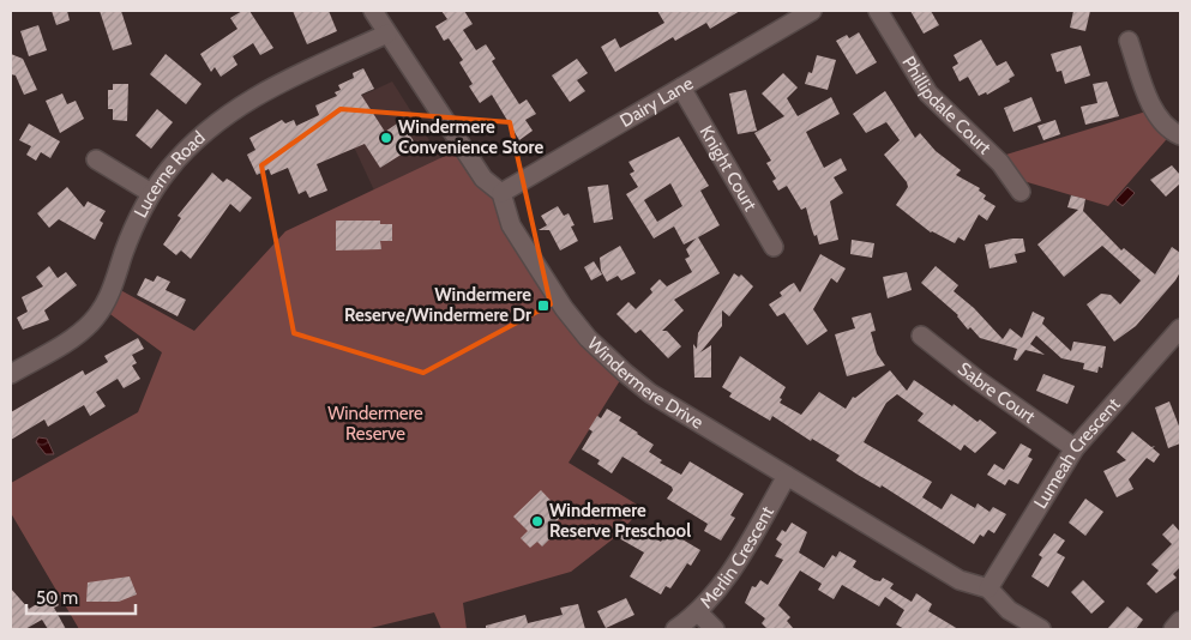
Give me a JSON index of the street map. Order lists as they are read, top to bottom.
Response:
{
  "streets": {
    "street": [
      "Dairy Lane",
      "Phillipdale Court",
      "Knight Court",
      "Lucerne Road",
      "Windermere Drive",
      "Sabre Court",
      "Lumeah Crescent",
      "Merlin Crescent"
    ]
  },
  "crossings": [
    ["Dairy Lane", "Knight Court"],
    ["Dairy Lane", "Windermere Drive"],
    ["Windermere Drive", "Lumeah Crescent"],
    ["Windermere Drive", "Merlin Crescent"],
    ["Sabre Court", "Lumeah Crescent"]
  ],
  "parks": ["Windermere Reserve"],
  "places": {
    "other": ["Windermere Convenience Store", "Windermere Reserve Preschool"],
    "transit": ["Windermere Reserve/Windermere Dr"]
  },
  "scale_bar": "50 m"
}
